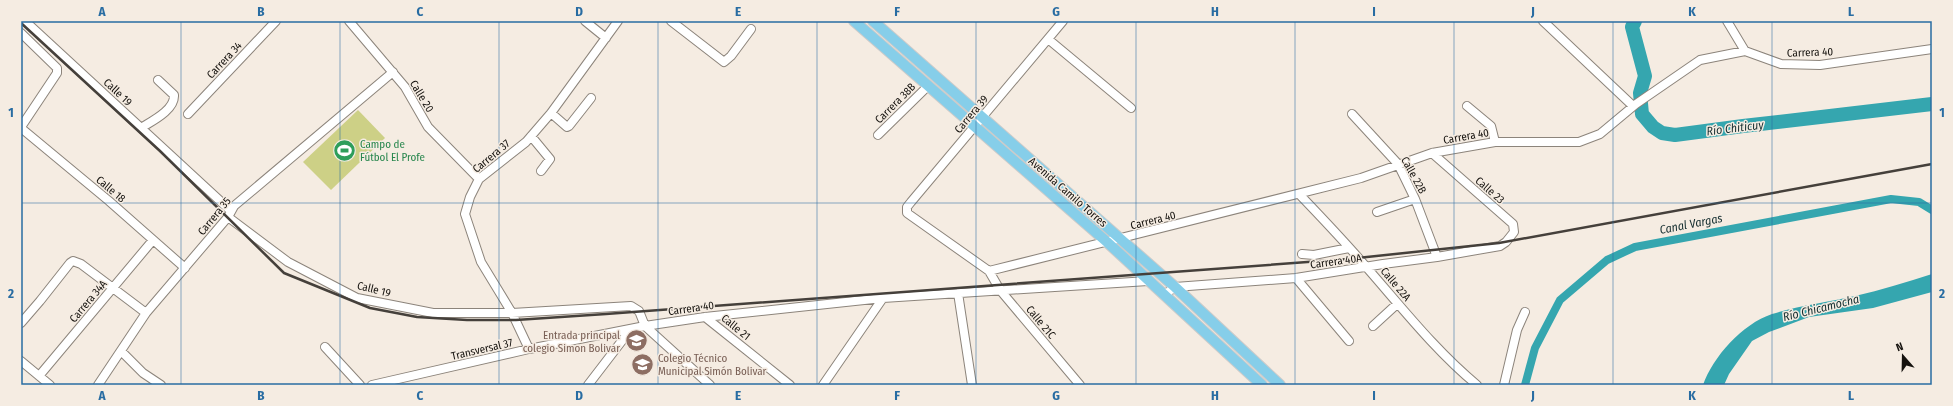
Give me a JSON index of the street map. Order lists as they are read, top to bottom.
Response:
{
  "streets": {
    "main road": ["Avenida Camilo Torres"],
    "street": [
      "Carrera 40",
      "Carrera 34",
      "Calle 19",
      "Calle 20",
      "Carrera 38B",
      "Carrera 39",
      "Carrera 37",
      "Calle 22B",
      "Calle 18",
      "Calle 23",
      "Carrera 35",
      "Carrera 40A",
      "Calle 22A",
      "Carrera 34A",
      "Calle 21C",
      "Calle 21",
      "Transversal 37"
    ]
  },
  "crossings": [
    ["Carrera 40", "Carrera 39"],
    ["Carrera 40", "Calle 22B"],
    ["Carrera 40", "Calle 23"],
    ["Carrera 40", "Avenida Camilo Torres"],
    ["Carrera 40", "Calle 22A"],
    ["Carrera 40", "Calle 21C"],
    ["Carrera 40", "Calle 21"],
    ["Carrera 40", "Transversal 37"],
    ["Calle 19", "Carrera 37"],
    ["Calle 19", "Carrera 35"],
    ["Calle 20", "Carrera 37"],
    ["Calle 20", "Carrera 35"],
    ["Carrera 38B", "Avenida Camilo Torres"],
    ["Carrera 39", "Avenida Camilo Torres"],
    ["Carrera 39", "Calle 21C"],
    ["Carrera 37", "Transversal 37"],
    ["Calle 22B", "Carrera 40A"],
    ["Calle 18", "Carrera 35"],
    ["Calle 18", "Carrera 34A"],
    ["Calle 23", "Carrera 40A"],
    ["Avenida Camilo Torres", "Carrera 40A"],
    ["Carrera 40A", "Calle 22A"]
  ],
  "water": ["Río Chiticuy", "Canal Vargas", "Río Chicamocha"],
  "places": {
    "sports": ["Campo de Fútbol El Profe"],
    "school or university": ["Entrada principal colegio Simon Bolivar", "Colegio Técnico Municipal Simón Bolivar"]
  },
  "north": "top",
  "grid": {
    "columns": [
      "A",
      "B",
      "C",
      "D",
      "E",
      "F",
      "G",
      "H",
      "I",
      "J",
      "K",
      "L"
    ],
    "rows": ["1", "2"]
  }
}
